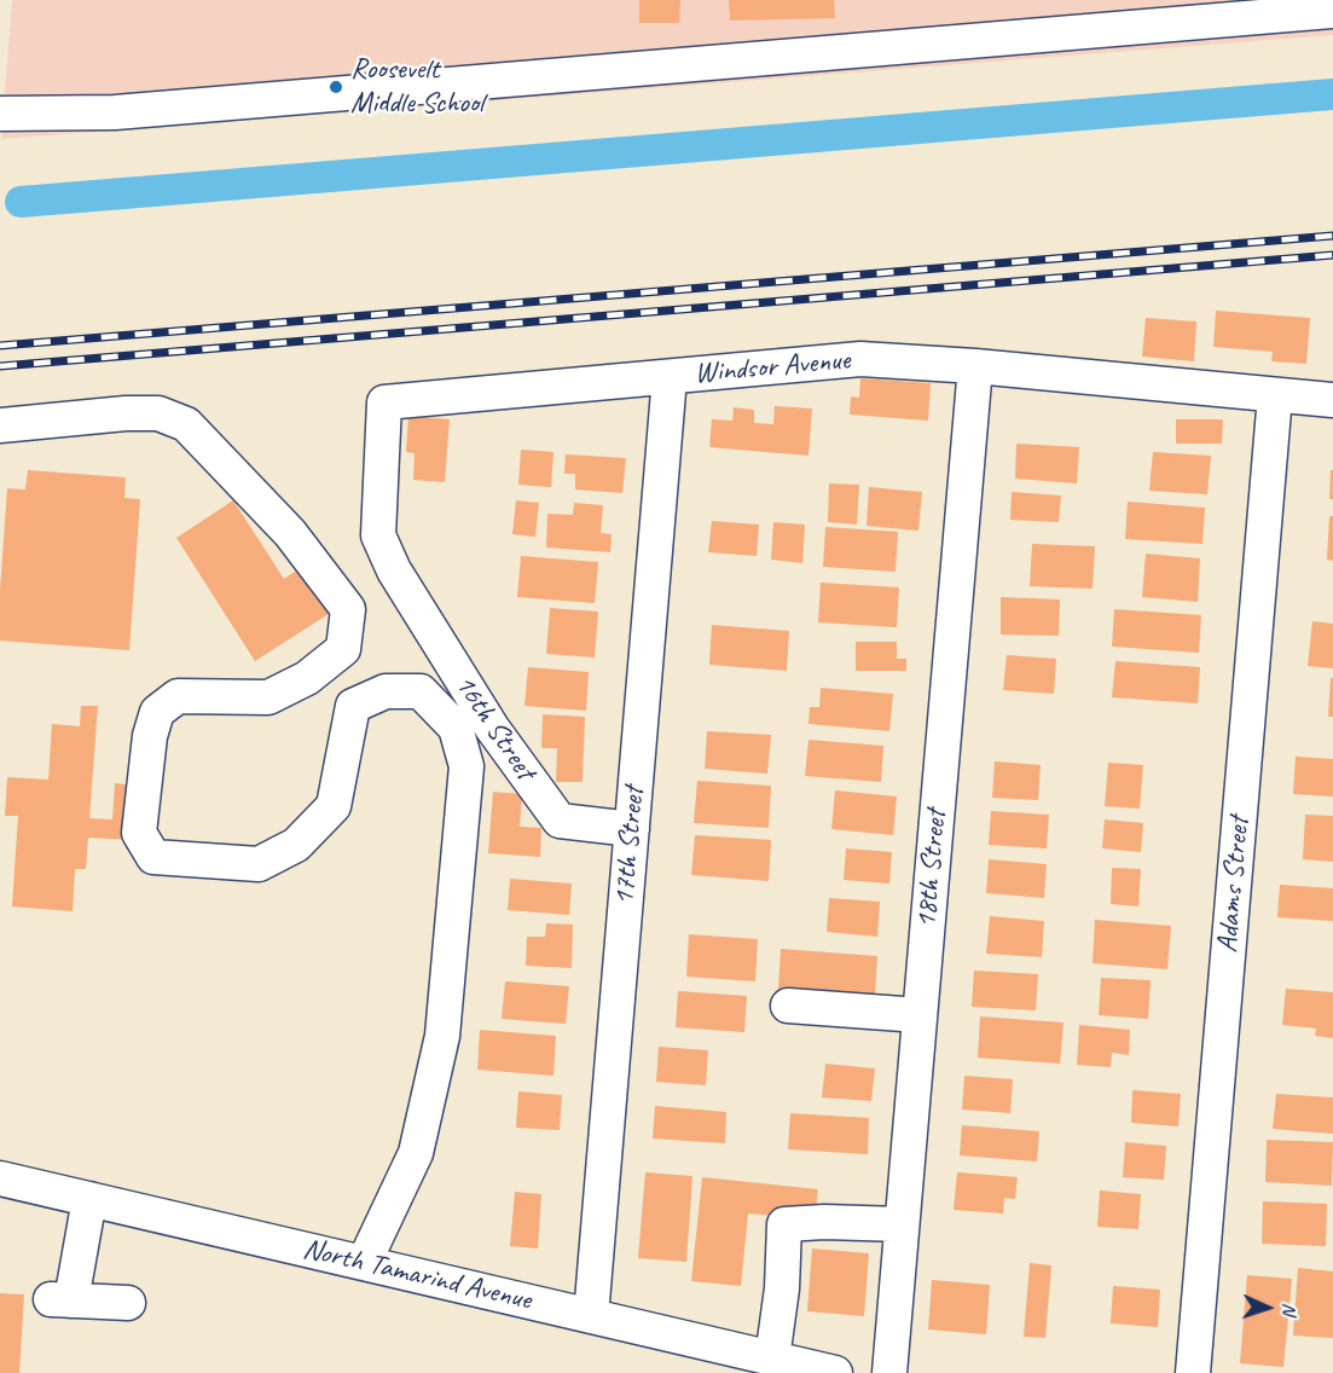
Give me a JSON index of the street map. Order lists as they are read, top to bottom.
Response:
{
  "streets": {
    "street": [
      "Windsor Avenue",
      "16th Street",
      "17th Street",
      "18th Street",
      "Adams Street",
      "North Tamarind Avenue"
    ]
  },
  "crossings": [
    ["Windsor Avenue", "16th Street"],
    ["Windsor Avenue", "17th Street"],
    ["Windsor Avenue", "18th Street"],
    ["Windsor Avenue", "Adams Street"],
    ["16th Street", "17th Street"],
    ["17th Street", "North Tamarind Avenue"]
  ],
  "places": ["Roosevelt Middle School"],
  "north": "right"
}
